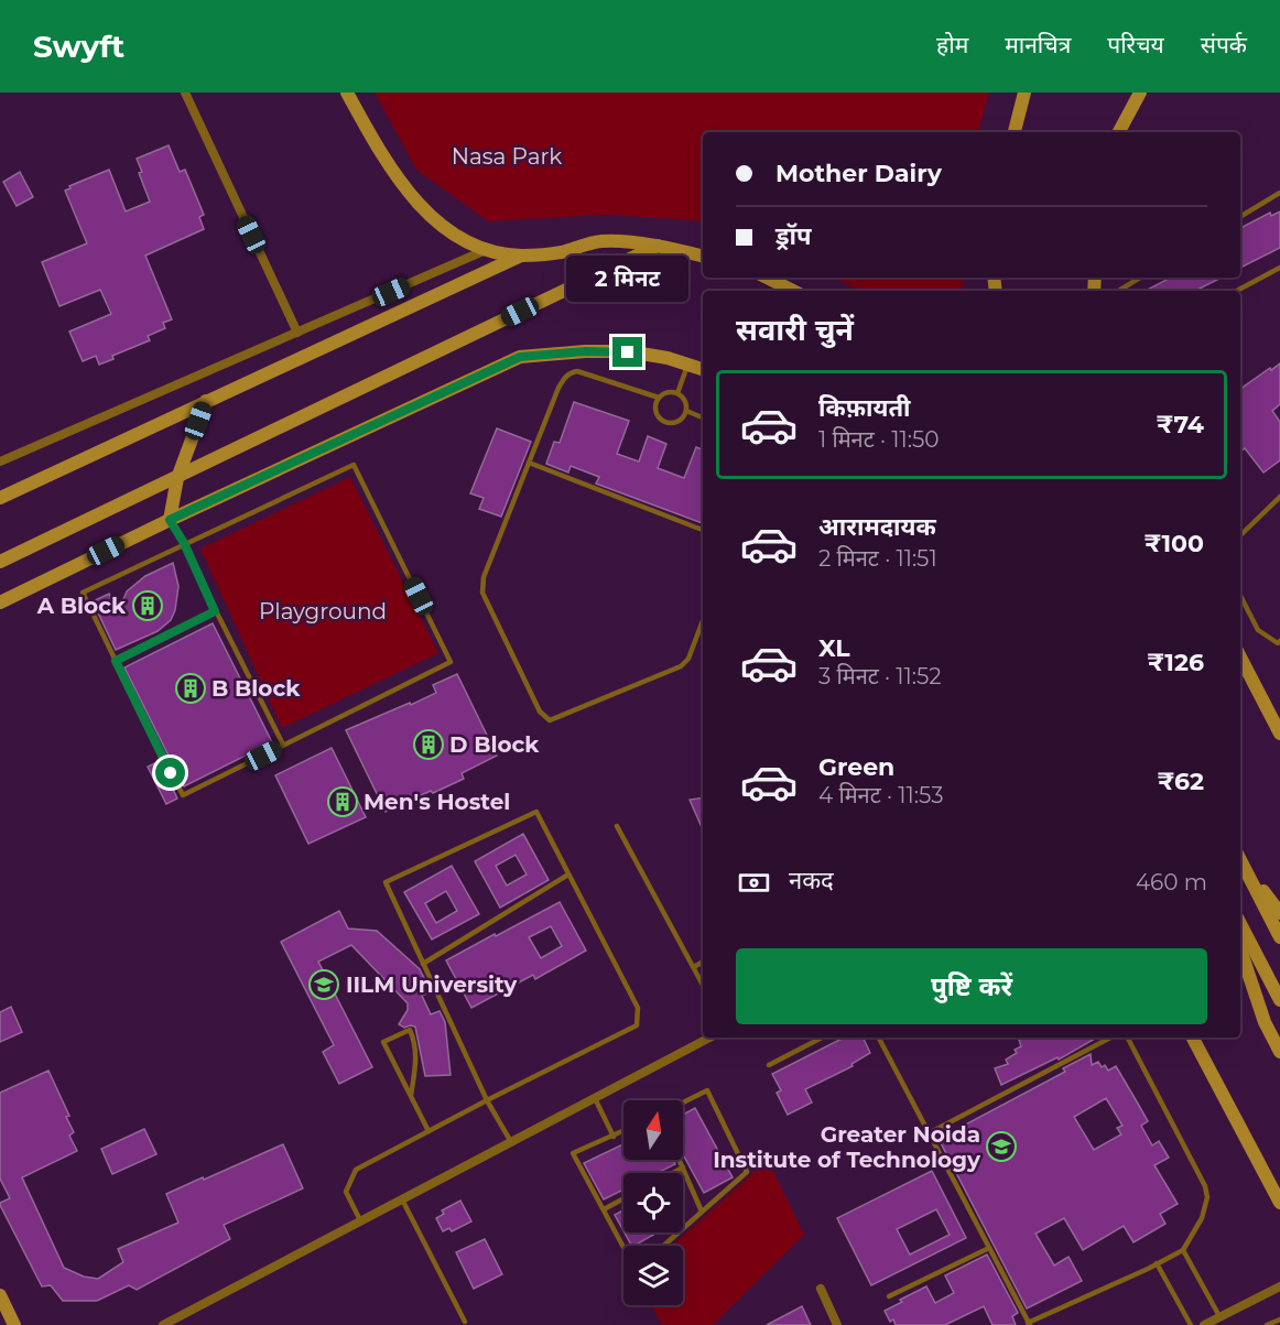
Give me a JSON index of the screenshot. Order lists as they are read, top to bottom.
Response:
{
  "parks": ["Nasa Park", "Playground"],
  "places": {
    "building": [
      "A Block",
      "B Block",
      "D Block",
      "Men's Hostel"
    ],
    "school or university": ["IILM University", "Greater Noida Institute of Technology"]
  },
  "north": "top",
  "page": {
    "header": "Swyft",
    "nav": [
      "होम",
      "मानचित्र",
      "परिचय",
      "संपर्क"
    ],
    "banner": ["Mother Dairy", "ड्रॉप"],
    "bubble": "2 मिनट",
    "heading": "सवारी चुनें",
    "list": [
      {
        "name": "किफ़ायती",
        "note": "1 मिनट · 11:50",
        "value": "₹74"
      },
      {
        "name": "आरामदायक",
        "note": "2 मिनट · 11:51",
        "value": "₹100"
      },
      {
        "name": "XL",
        "note": "3 मिनट · 11:52",
        "value": "₹126"
      },
      {
        "name": "Green",
        "note": "4 मिनट · 11:53",
        "value": "₹62"
      }
    ],
    "pay": ["नकद", "460 m"],
    "buttons": "पुष्टि करें"
  }
}
